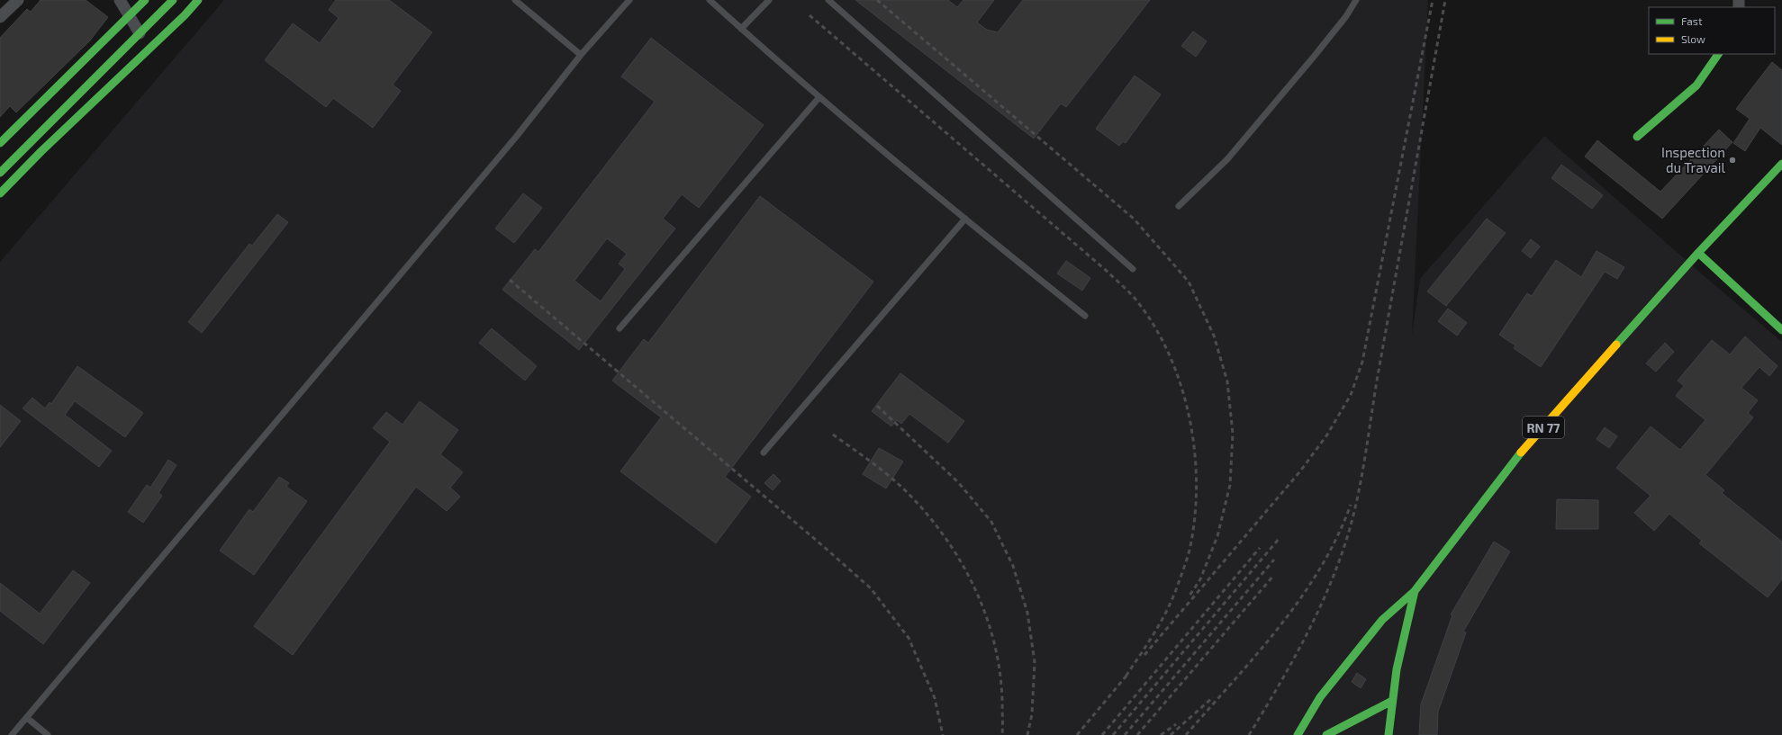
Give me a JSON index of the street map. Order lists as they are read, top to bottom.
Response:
{
  "streets": {
    "main road": ["RN 77"]
  },
  "places": ["Inspection du Travail"],
  "legend": ["Fast", "Slow"]
}
